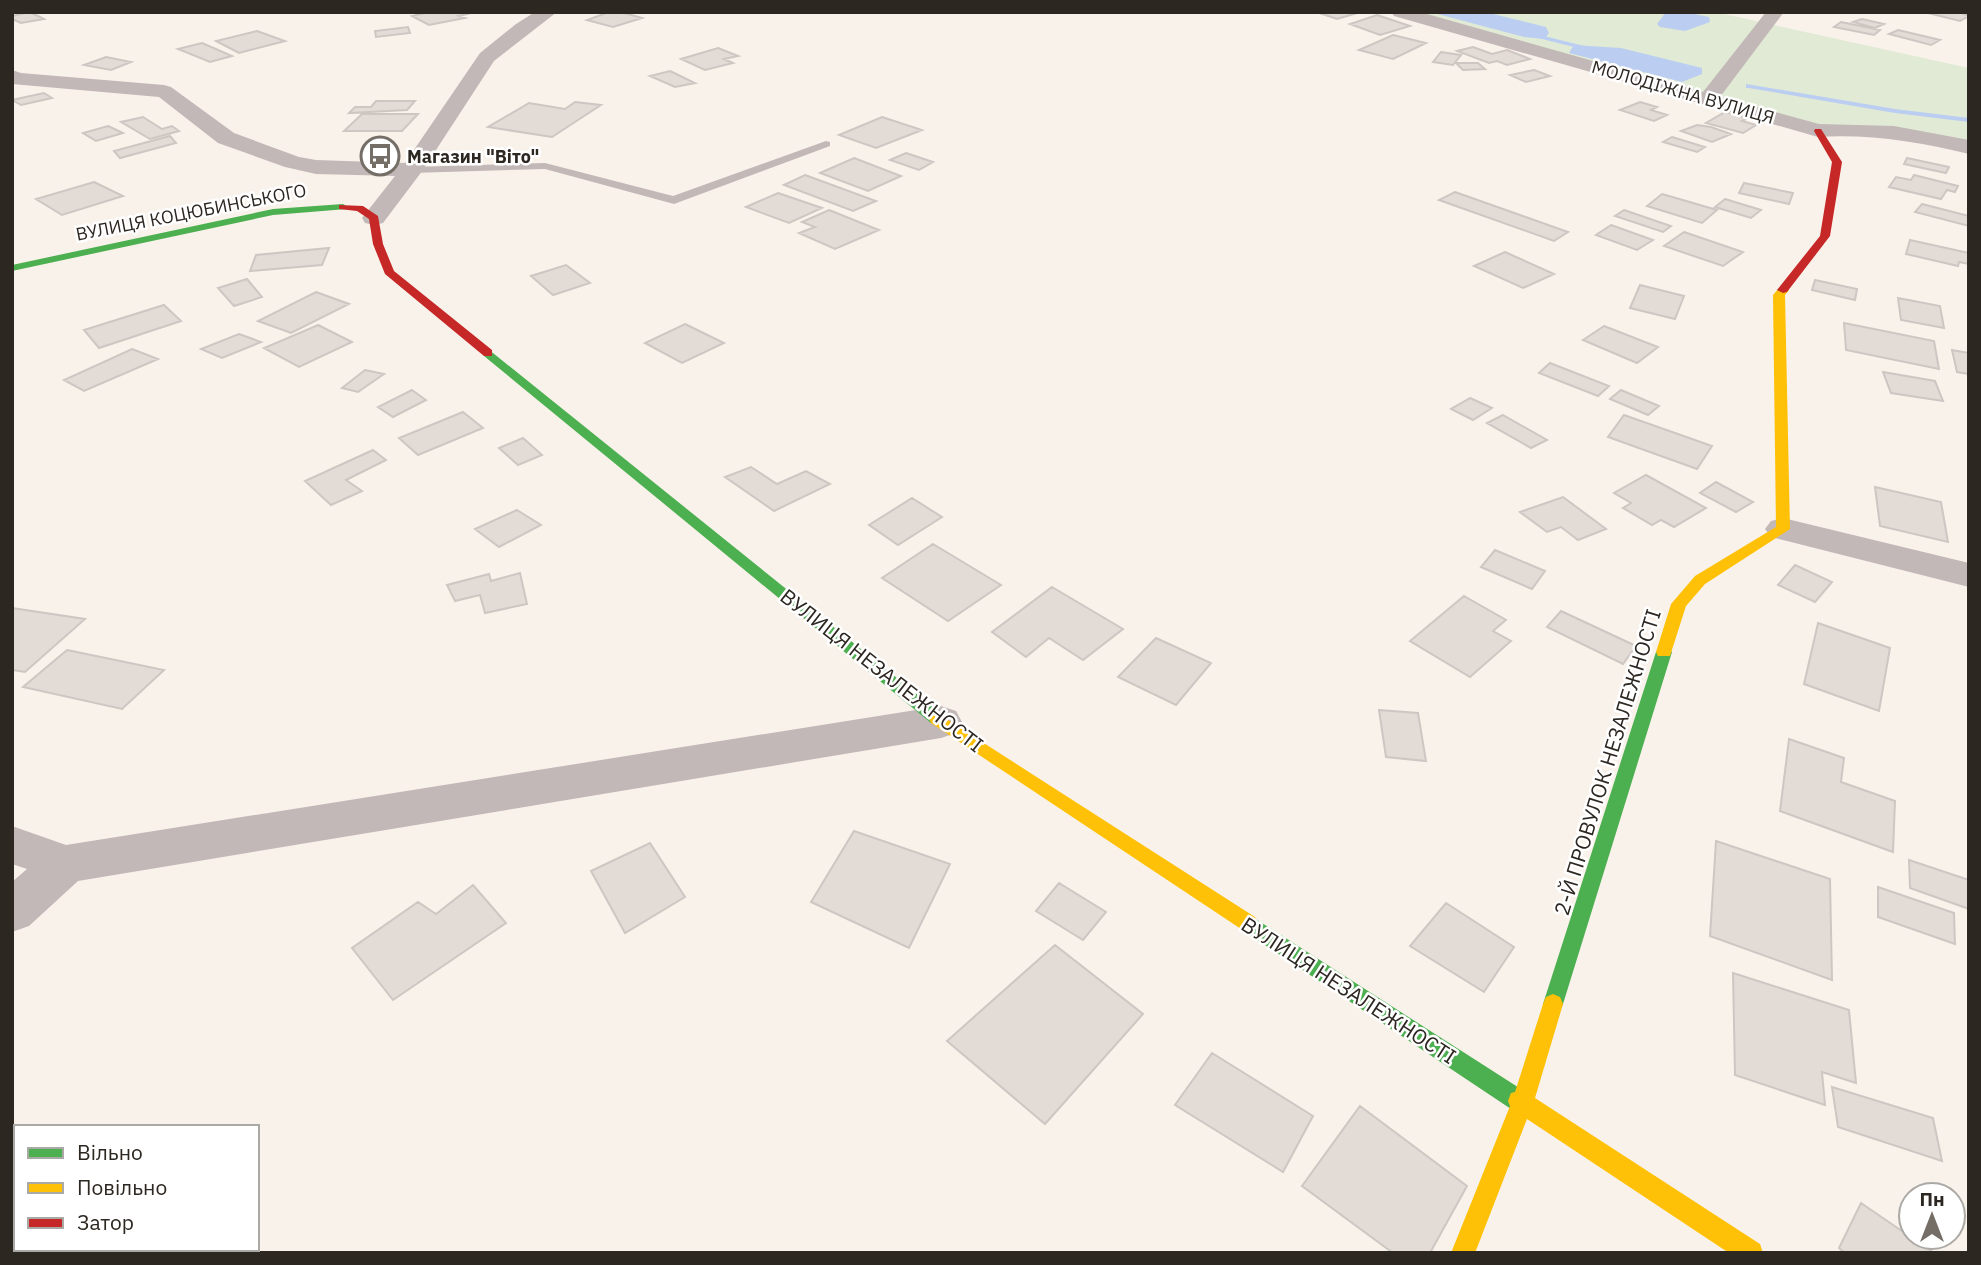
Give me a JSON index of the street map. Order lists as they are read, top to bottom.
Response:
{
  "streets": {
    "street": [
      "МОЛОДІЖНА ВУЛИЦЯ",
      "ВУЛИЦЯ КОЦЮБИНСЬКОГО",
      "ВУЛИЦЯ НЕЗАЛЕЖНОСТІ",
      "2-Й ПРОВУЛОК НЕЗАЛЕЖНОСТІ"
    ]
  },
  "crossings": [
    ["ВУЛИЦЯ КОЦЮБИНСЬКОГО", "ВУЛИЦЯ НЕЗАЛЕЖНОСТІ"],
    ["ВУЛИЦЯ НЕЗАЛЕЖНОСТІ", "2-Й ПРОВУЛОК НЕЗАЛЕЖНОСТІ"]
  ],
  "places": {
    "bus stop": ["Магазин \"Віто\""]
  },
  "legend": ["Вільно", "Повільно", "Затор"],
  "north": "top"
}
